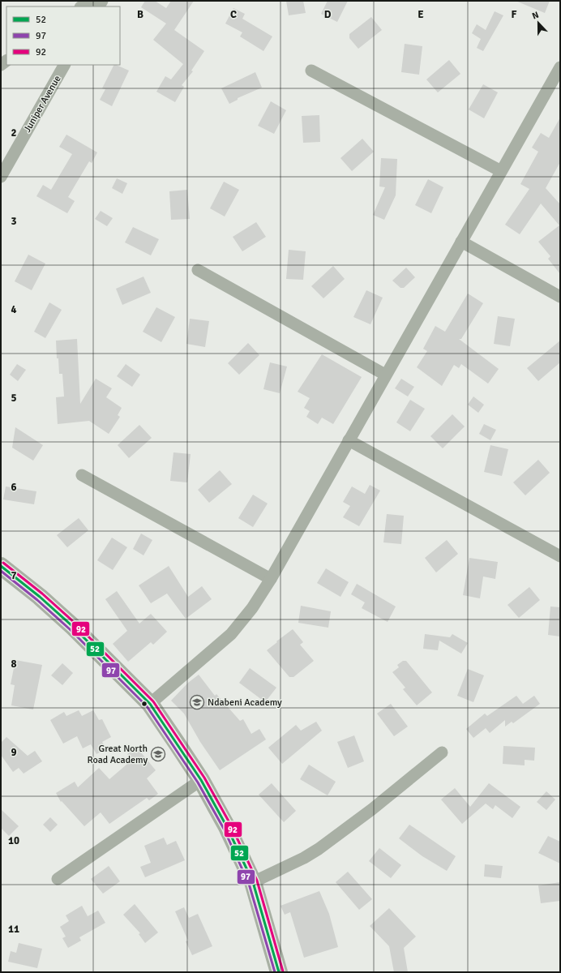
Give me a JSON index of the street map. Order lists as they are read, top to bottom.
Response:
{
  "streets": {
    "street": ["Juniper Avenue"]
  },
  "places": {
    "school or university": ["Ndabeni Academy", "Great North Road Academy"]
  },
  "lines": ["transit line 92", "transit line 52", "transit line 97"],
  "legend": ["52", "97", "92"],
  "north": "top",
  "grid": {
    "columns": [
      "B",
      "C",
      "D",
      "E",
      "F"
    ],
    "rows": [
      "2",
      "3",
      "4",
      "5",
      "6",
      "7",
      "8",
      "9",
      "10",
      "11"
    ]
  }
}
